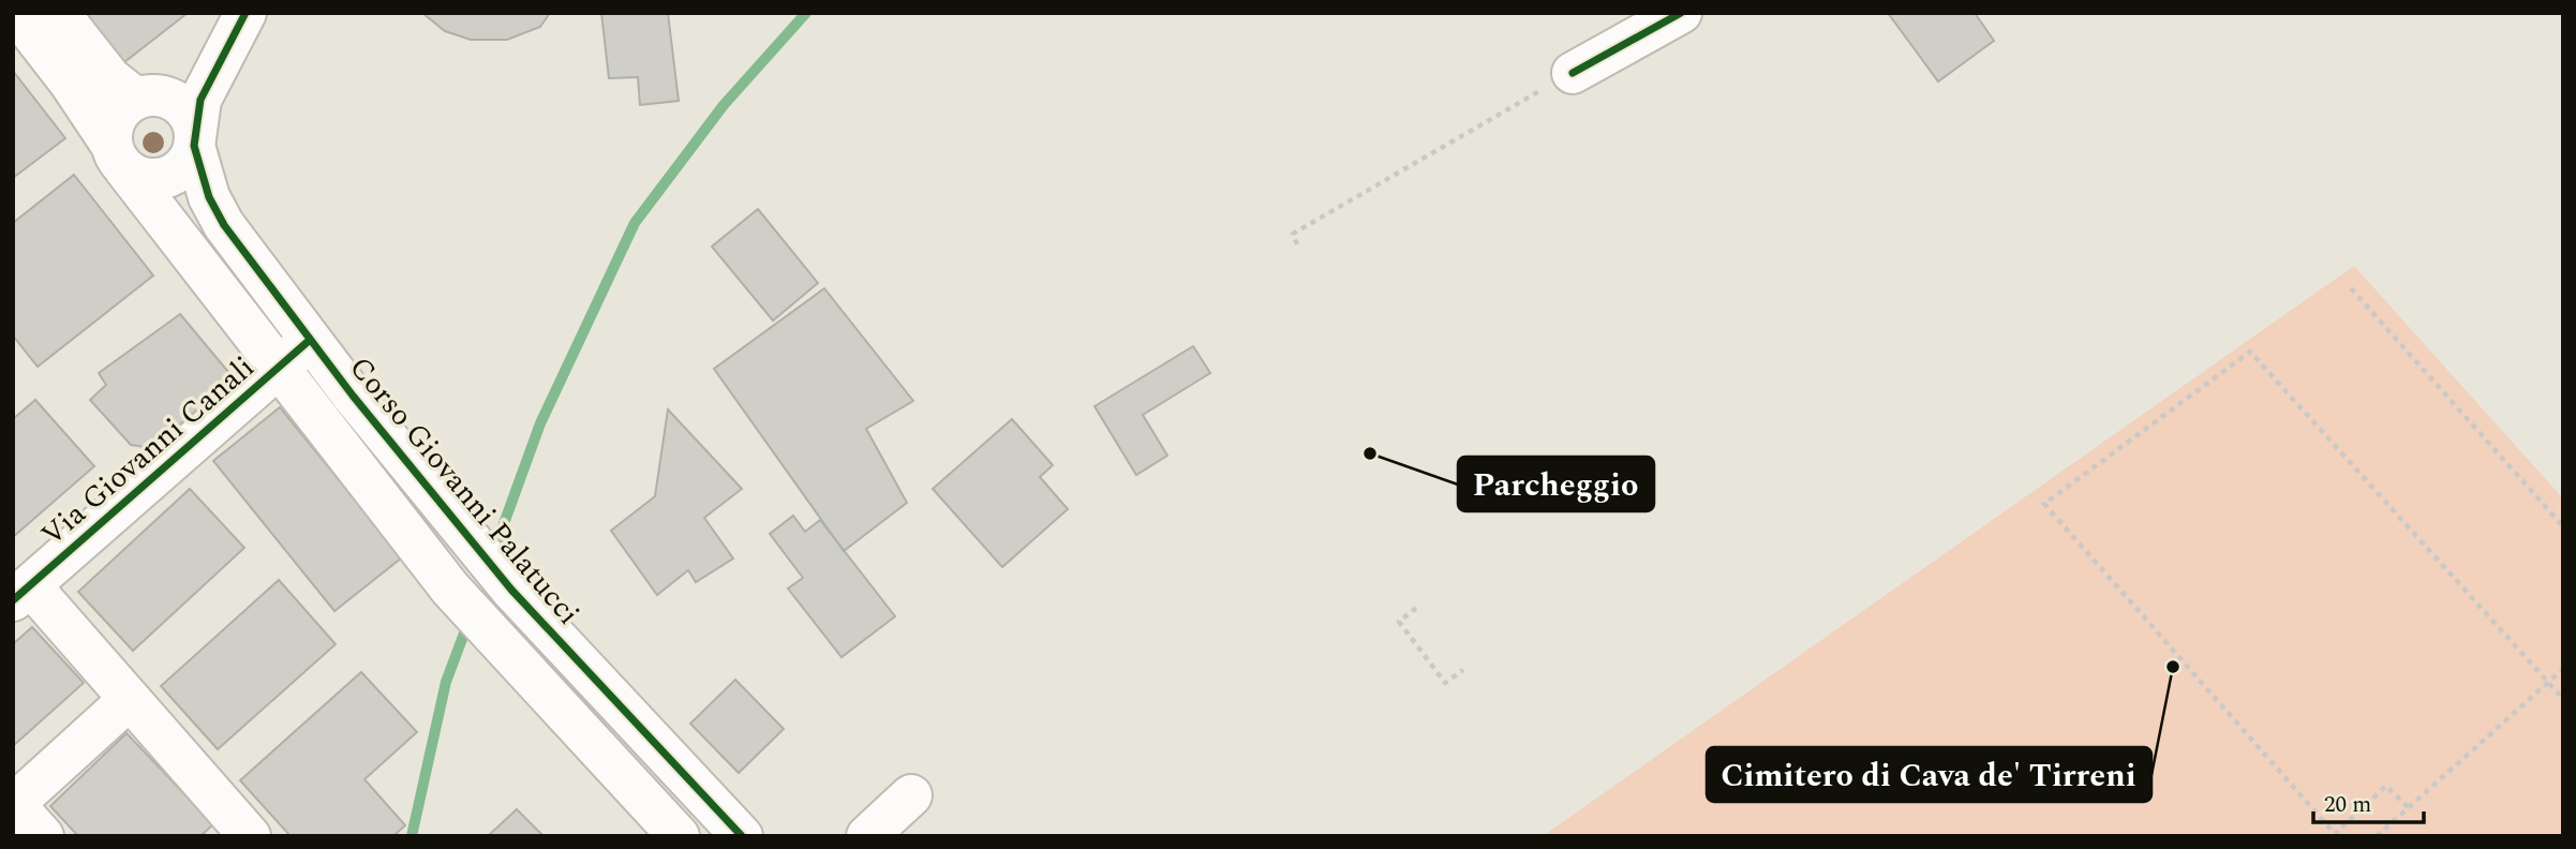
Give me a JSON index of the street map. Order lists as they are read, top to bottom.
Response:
{
  "streets": {
    "street": ["Via Giovanni Canali", "Corso Giovanni Palatucci"]
  },
  "crossings": [
    ["Via Giovanni Canali", "Corso Giovanni Palatucci"]
  ],
  "places": ["Parcheggio", "Cimitero di Cava de' Tirreni"],
  "scale_bar": "20 m"
}
